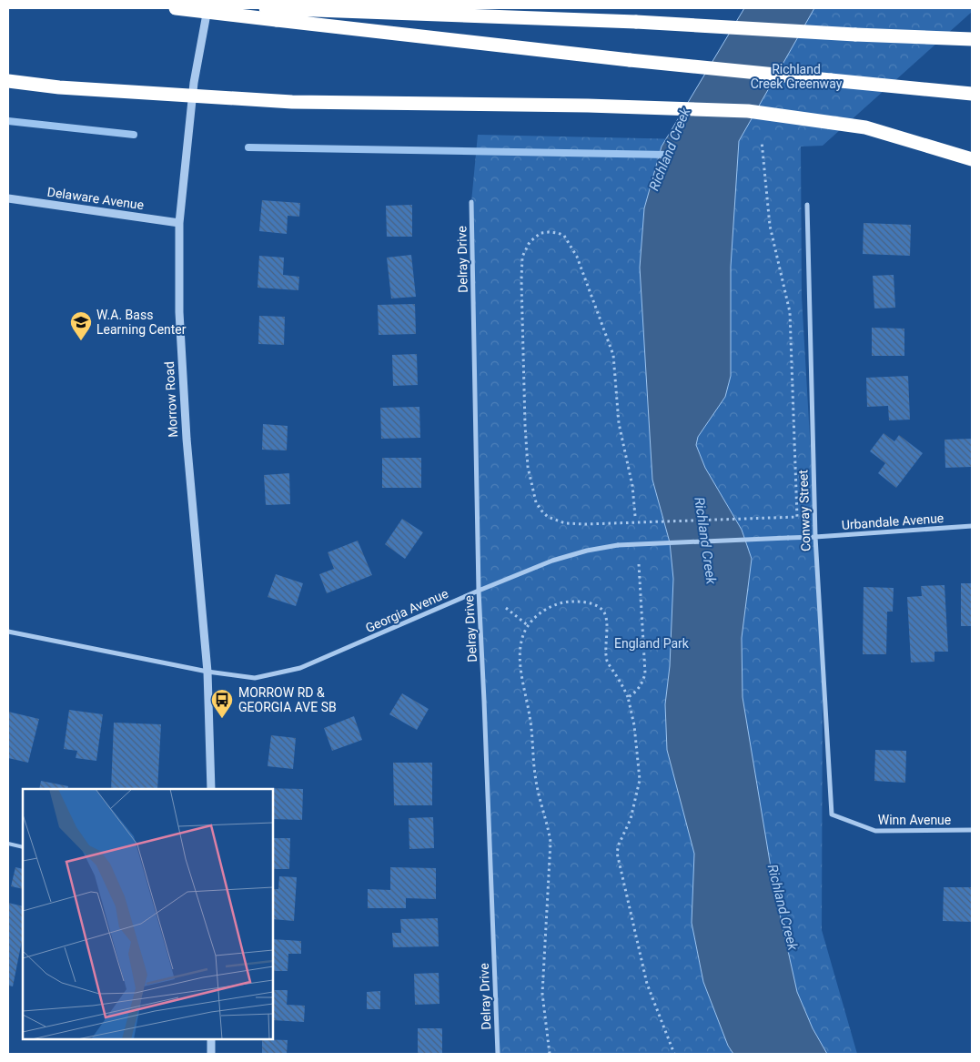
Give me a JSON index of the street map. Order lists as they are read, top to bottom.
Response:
{
  "streets": {
    "street": [
      "Delaware Avenue",
      "Delray Drive",
      "Morrow Road",
      "Conway Street",
      "Urbandale Avenue",
      "Georgia Avenue",
      "Winn Avenue"
    ]
  },
  "crossings": [
    ["Delaware Avenue", "Morrow Road"],
    ["Delray Drive", "Georgia Avenue"],
    ["Morrow Road", "Georgia Avenue"],
    ["Conway Street", "Urbandale Avenue"],
    ["Conway Street", "Georgia Avenue"],
    ["Conway Street", "Winn Avenue"],
    ["Urbandale Avenue", "Georgia Avenue"]
  ],
  "water": ["Richland Creek"],
  "parks": ["Richland Creek Greenway", "England Park"],
  "places": {
    "school or university": ["W.A. Bass Learning Center"],
    "bus stop": ["MORROW RD & GEORGIA AVE SB"]
  }
}
